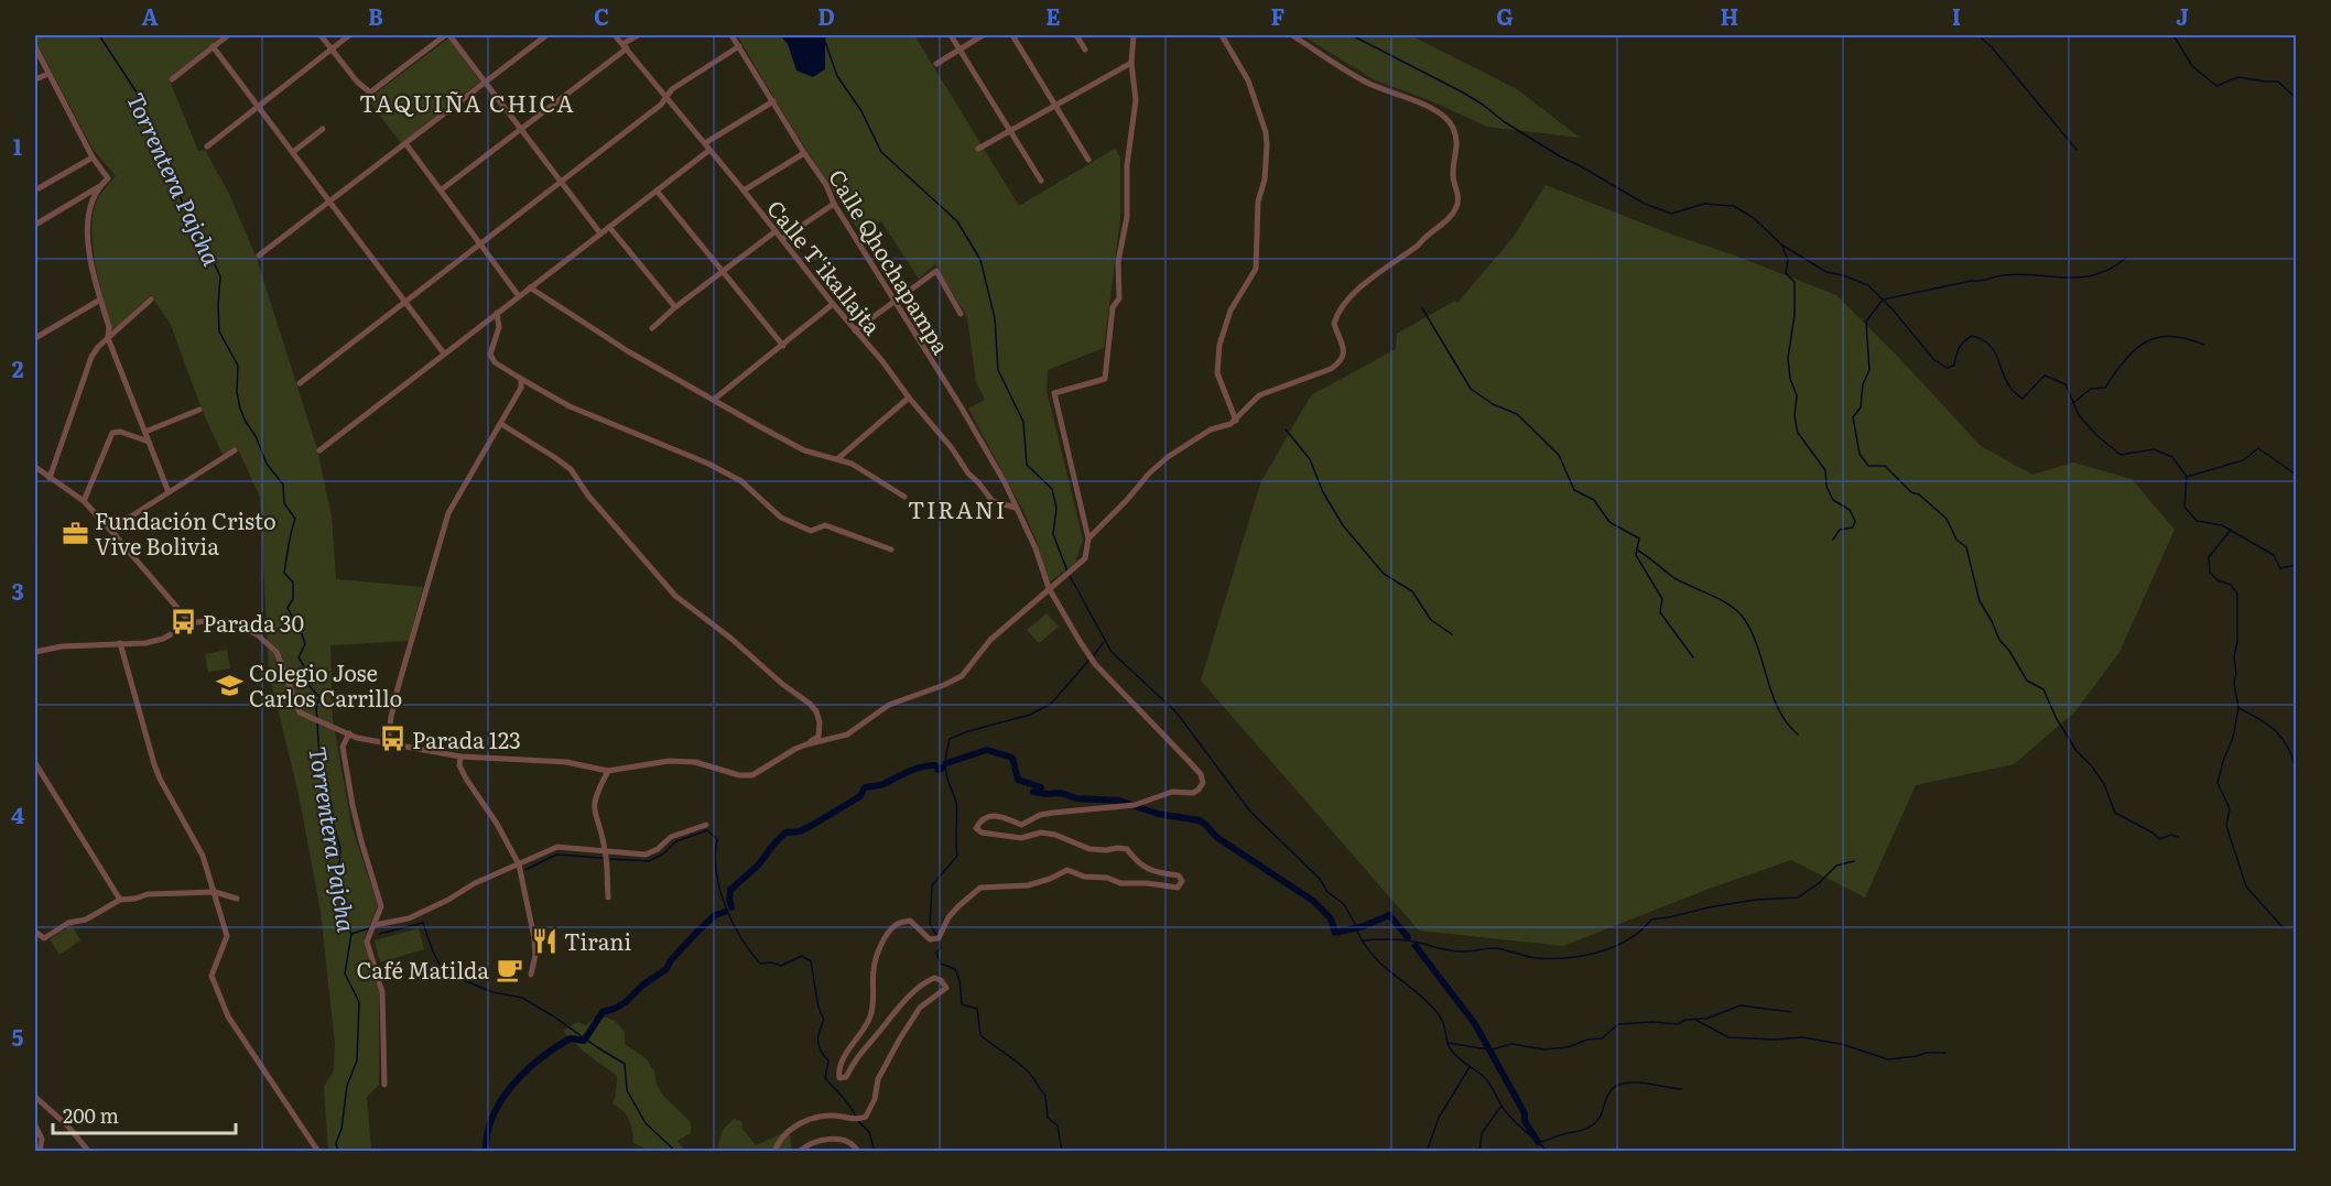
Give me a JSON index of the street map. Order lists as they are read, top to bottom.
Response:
{
  "streets": {
    "street": ["Calle Qhochapampa", "Calle T'ikallajta"]
  },
  "crossings": [
    ["Calle Qhochapampa", "Calle T'ikallajta"]
  ],
  "districts": ["TAQUIÑA CHICA", "TIRANI"],
  "water": ["Torrentera Pajcha"],
  "places": {
    "office": ["Fundación Cristo Vive Bolivia"],
    "bus stop": ["Parada 30", "Parada 123"],
    "school or university": ["Colegio Jose Carlos Carrillo"],
    "restaurant": ["Tirani"],
    "cafe": ["Café Matilda"]
  },
  "scale_bar": "200 m",
  "grid": {
    "columns": [
      "A",
      "B",
      "C",
      "D",
      "E",
      "F",
      "G",
      "H",
      "I",
      "J"
    ],
    "rows": [
      "1",
      "2",
      "3",
      "4",
      "5"
    ]
  }
}
